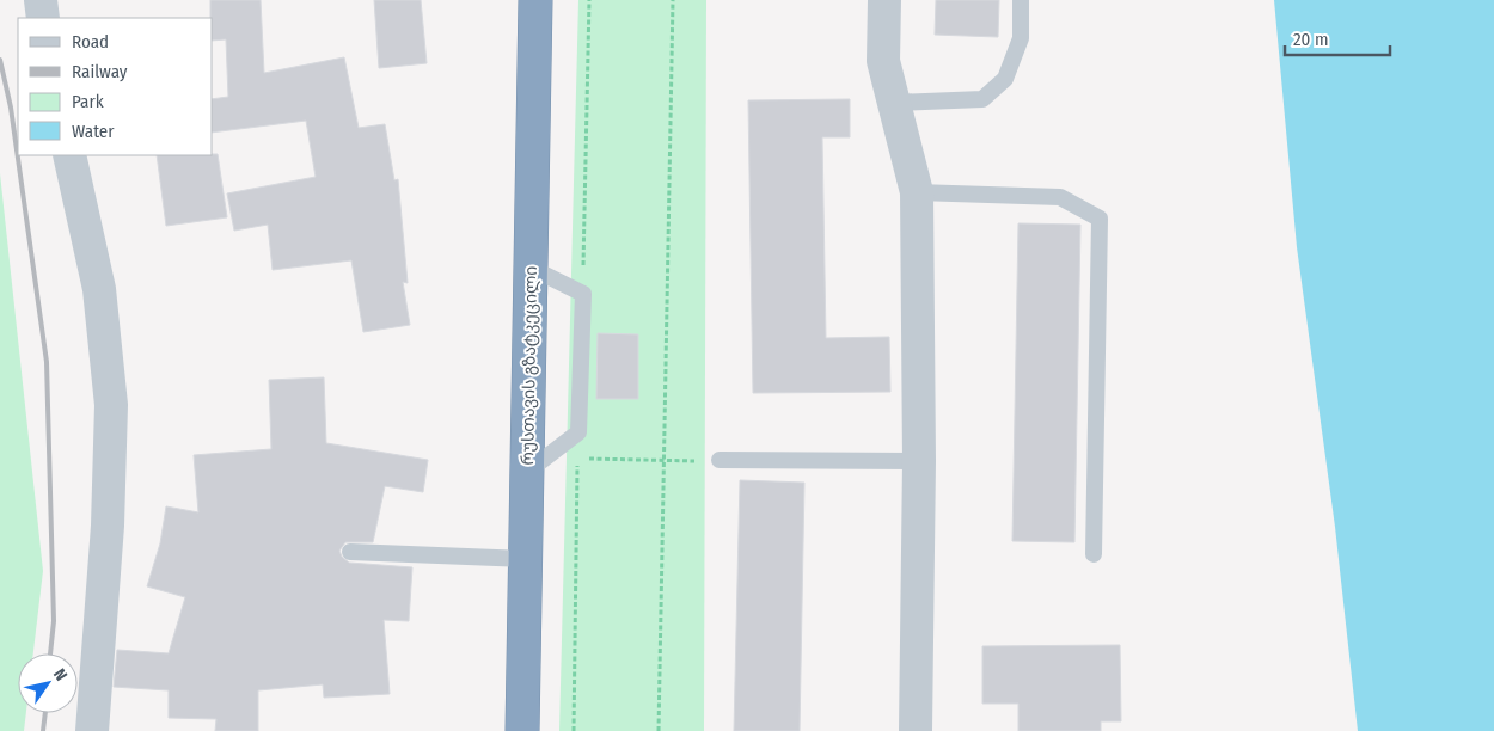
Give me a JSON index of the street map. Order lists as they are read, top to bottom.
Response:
{
  "streets": {
    "highway": ["რუსთავის გზატკეცილი"]
  },
  "legend": [
    "Road",
    "Railway",
    "Park",
    "Water"
  ],
  "scale_bar": "20 m",
  "north": "top right"
}
